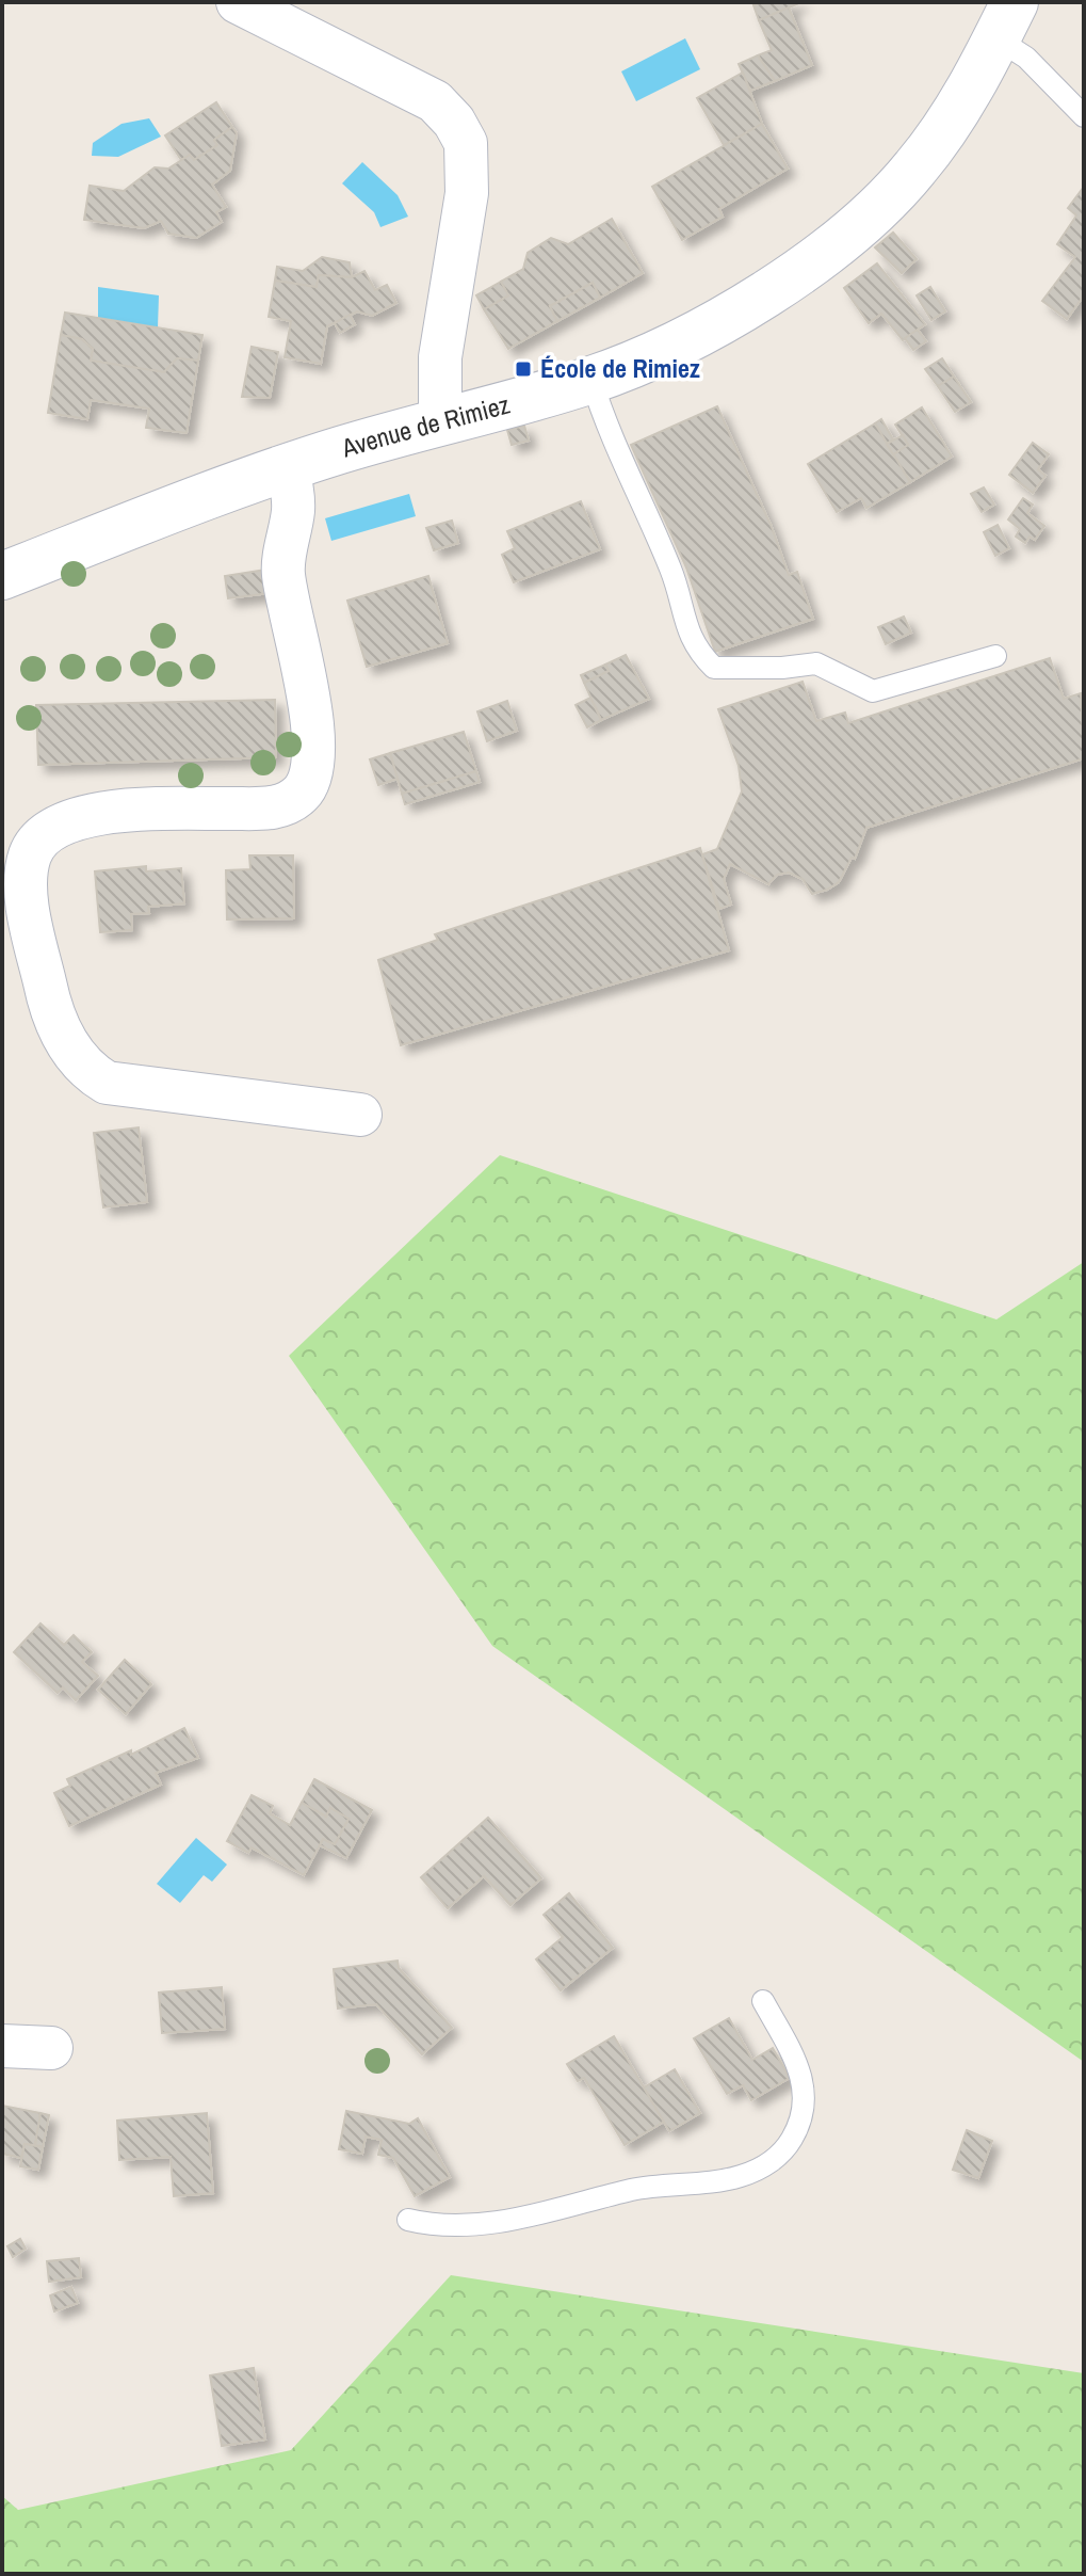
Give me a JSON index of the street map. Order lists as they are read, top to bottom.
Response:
{
  "streets": {
    "street": ["Avenue de Rimiez"]
  },
  "places": {
    "transit": ["École de Rimiez"]
  }
}
